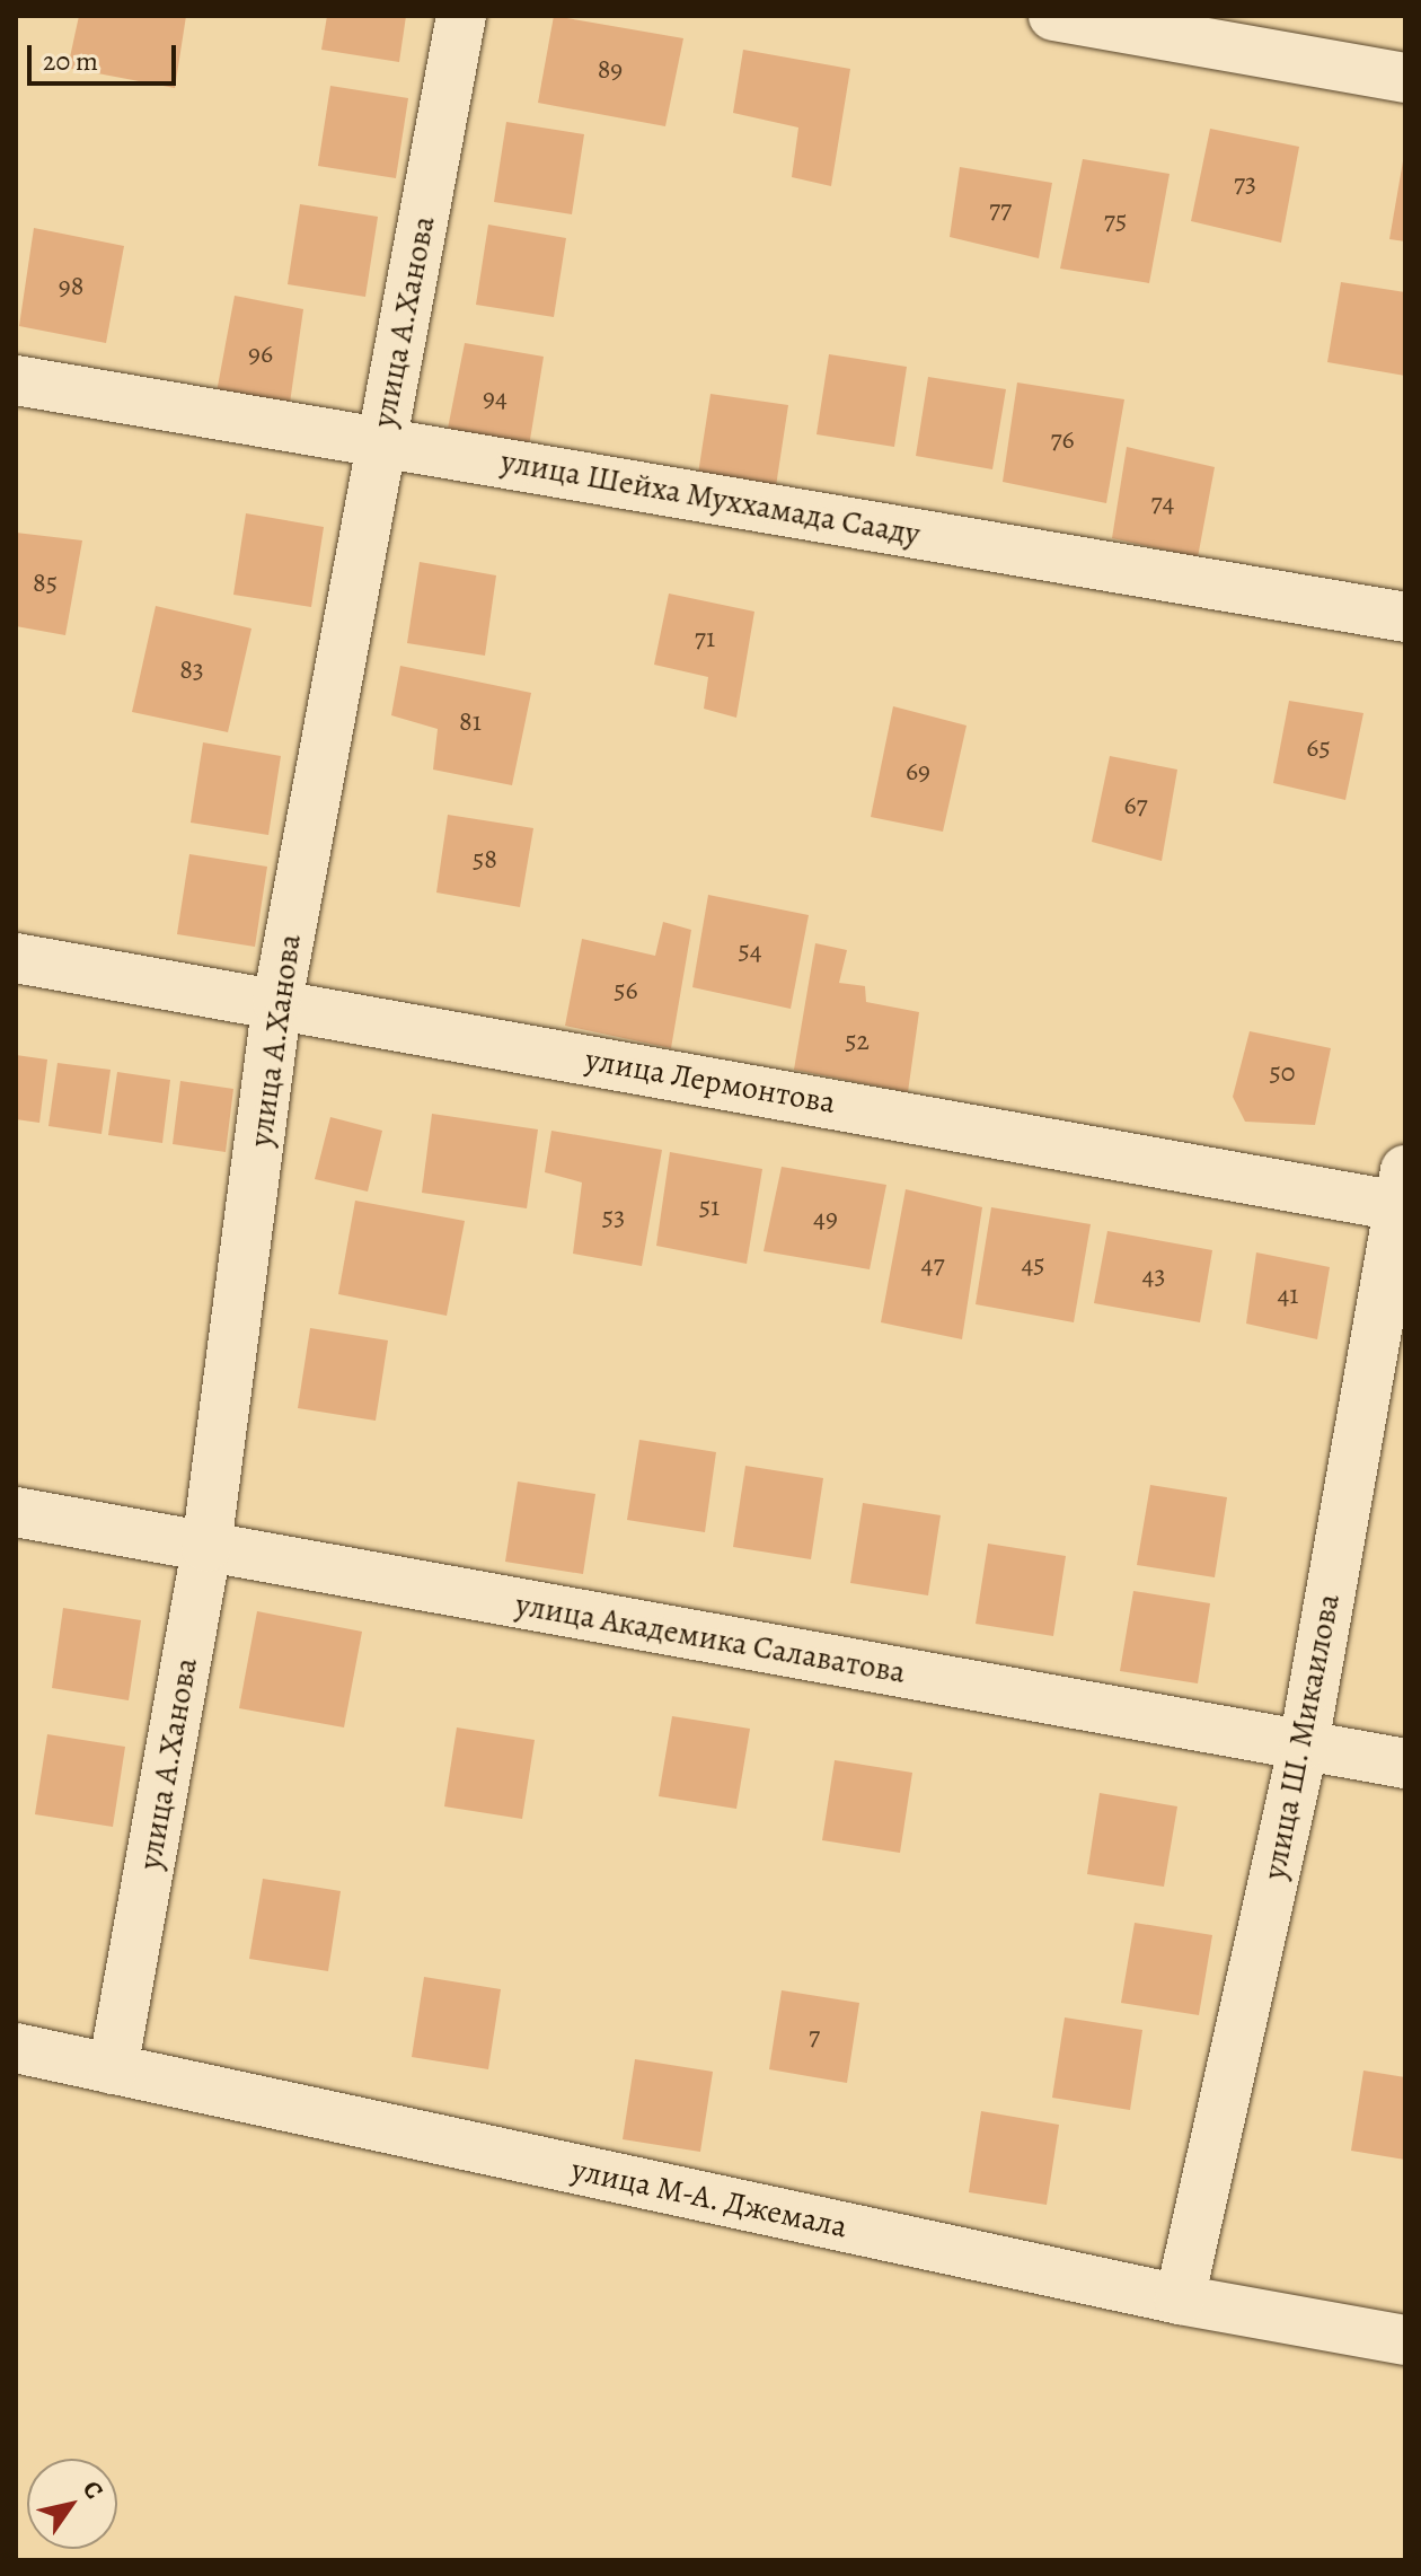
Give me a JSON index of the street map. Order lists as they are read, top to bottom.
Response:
{
  "streets": {
    "street": [
      "улица А.Ханова",
      "улица Шейха Муххамада Сааду",
      "улица Лермонтова",
      "улица Академика Салаватова",
      "улица Ш. Микаилова",
      "улица М-А. Джемала"
    ]
  },
  "crossings": [
    ["улица А.Ханова", "улица Шейха Муххамада Сааду"],
    ["улица А.Ханова", "улица Лермонтова"],
    ["улица А.Ханова", "улица Академика Салаватова"],
    ["улица А.Ханова", "улица М-А. Джемала"],
    ["улица Лермонтова", "улица Ш. Микаилова"],
    ["улица Академика Салаватова", "улица Ш. Микаилова"],
    ["улица Ш. Микаилова", "улица М-А. Джемала"]
  ],
  "house_numbers": [
    "89",
    "73",
    "77",
    "75",
    "98",
    "96",
    "94",
    "76",
    "74",
    "85",
    "71",
    "83",
    "81",
    "65",
    "69",
    "67",
    "58",
    "54",
    "56",
    "52",
    "50",
    "51",
    "53",
    "49",
    "47",
    "45",
    "43",
    "41",
    "7"
  ],
  "scale_bar": "20 m",
  "north": "top right"
}
